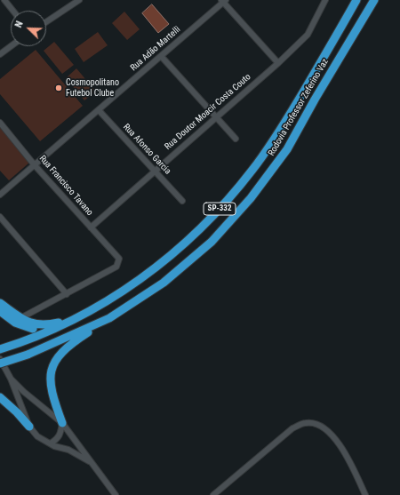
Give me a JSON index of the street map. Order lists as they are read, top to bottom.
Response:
{
  "streets": {
    "highway": ["Rodovia Professor Zeferino Vaz", "SP-332"],
    "street": [
      "Rua Adão Martelli",
      "Rua Doutor Moacir Costa Couto",
      "Rua Afonso Garcia",
      "Rua Francisco Tavano"
    ]
  },
  "crossings": [
    ["Rua Adão Martelli", "Rua Afonso Garcia"],
    ["Rua Adão Martelli", "Rua Francisco Tavano"],
    ["Rua Doutor Moacir Costa Couto", "Rua Afonso Garcia"],
    ["Rua Doutor Moacir Costa Couto", "Rua Francisco Tavano"]
  ],
  "places": ["Cosmopolitano Futebol Clube"],
  "north": "top left"
}
